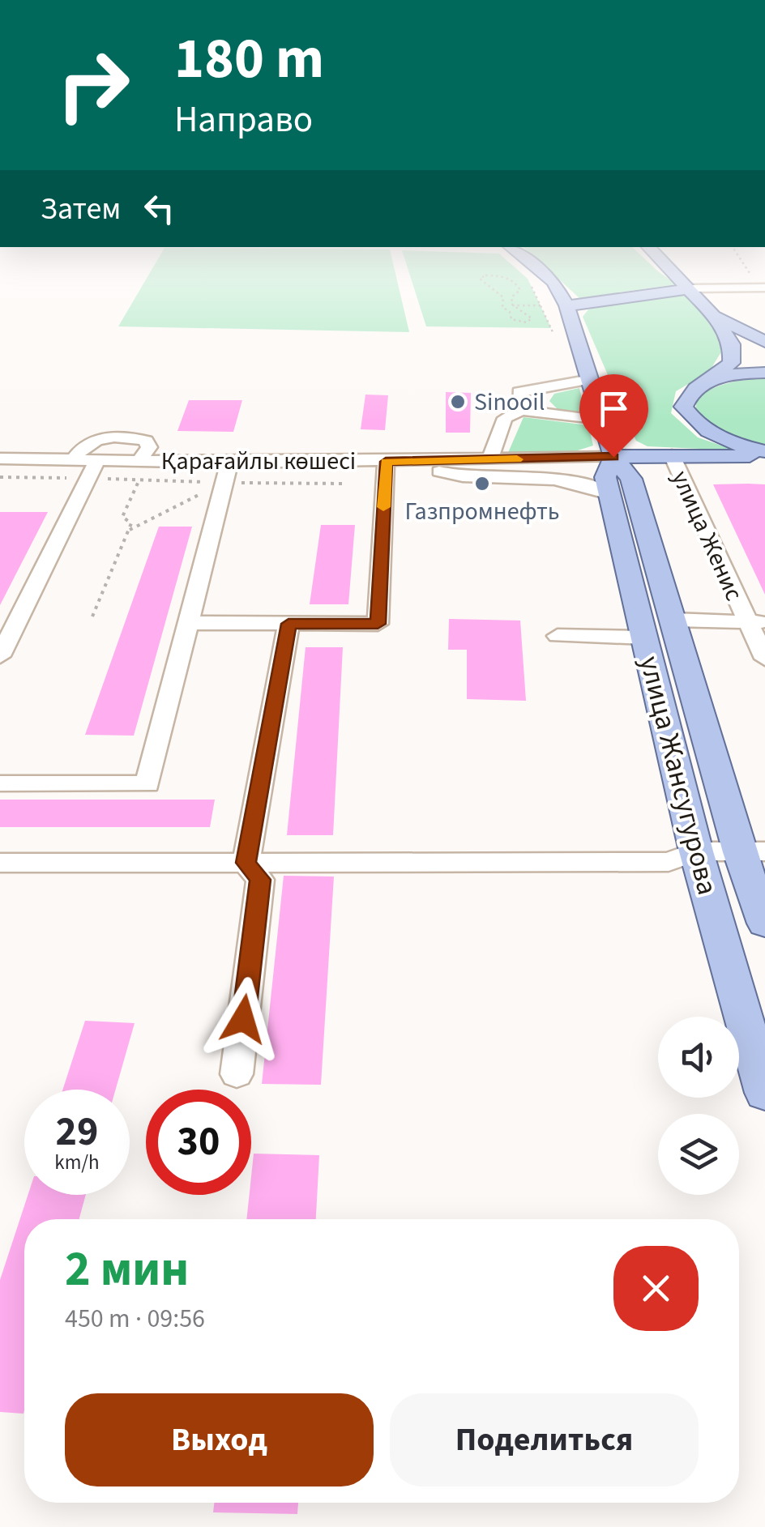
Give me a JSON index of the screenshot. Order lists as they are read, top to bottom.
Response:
{
  "streets": {
    "main road": ["улица Жансугурова"],
    "street": ["Қарағайлы көшесі", "улица Женис"]
  },
  "crossings": [
    ["Қарағайлы көшесі", "улица Жансугурова"]
  ],
  "places": ["Sinooil", "Газпромнефть"],
  "page": {
    "turn": ["180 m", "Направо"],
    "then": "Затем",
    "speed": "29 km/h",
    "limit": "30",
    "heading": ["2 мин", "450 m · 09:56"],
    "buttons": ["Выход", "Поделиться"]
  }
}
